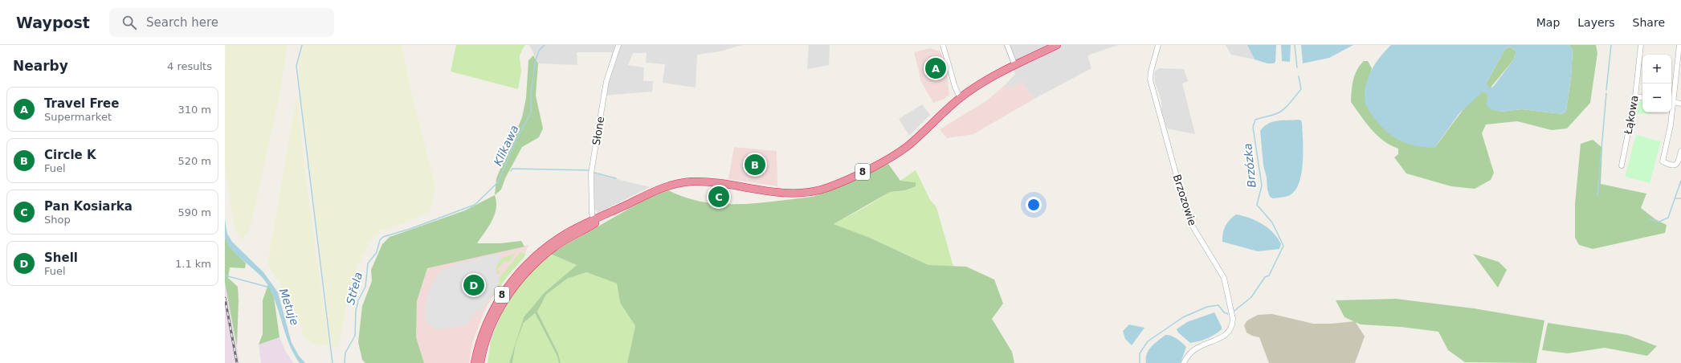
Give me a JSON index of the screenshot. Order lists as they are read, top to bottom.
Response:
{
  "streets": {
    "highway": ["8"],
    "street": ["Łąkowa", "Słone", "Brzozowie"]
  },
  "crossings": [
    ["Słone", "8"]
  ],
  "water": [
    "Klikawa",
    "Brzózka",
    "Střela",
    "Metuje"
  ],
  "page": {
    "header": "Waypost",
    "search": "Search here",
    "nav": ["Map", "Layers", "Share"],
    "heading": ["Nearby", "4 results"],
    "map_buttons": ["+", "−"],
    "pins": [
      "A",
      "B",
      "C",
      "D"
    ],
    "list": [
      {
        "mark": "A",
        "name": "Travel Free",
        "note": "Supermarket",
        "value": "310 m"
      },
      {
        "mark": "B",
        "name": "Circle K",
        "note": "Fuel",
        "value": "520 m"
      },
      {
        "mark": "C",
        "name": "Pan Kosiarka",
        "note": "Shop",
        "value": "590 m"
      },
      {
        "mark": "D",
        "name": "Shell",
        "note": "Fuel",
        "value": "1.1 km"
      }
    ]
  }
}
